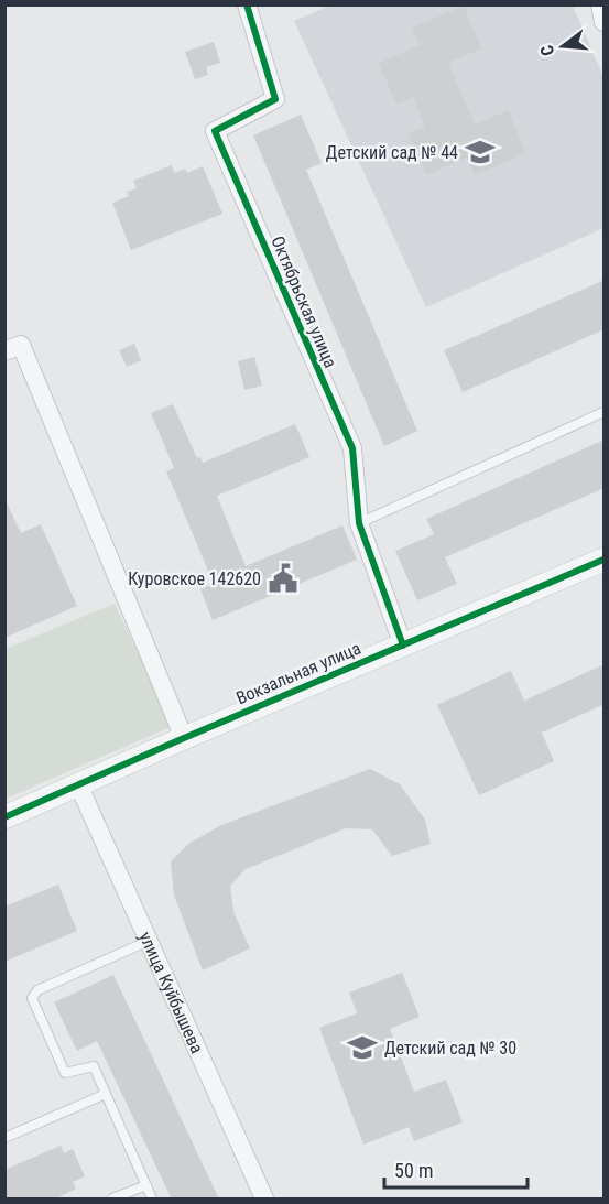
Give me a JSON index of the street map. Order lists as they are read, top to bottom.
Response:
{
  "streets": {
    "street": ["Октябрьская улица", "Вокзальная улица", "улица Куйбышева"]
  },
  "crossings": [
    ["Октябрьская улица", "Вокзальная улица"],
    ["Вокзальная улица", "улица Куйбышева"]
  ],
  "places": {
    "school or university": ["Детский сад № 44", "Детский сад № 30"],
    "public building": ["Куровское 142620"]
  },
  "scale_bar": "50 m",
  "north": "left"
}
